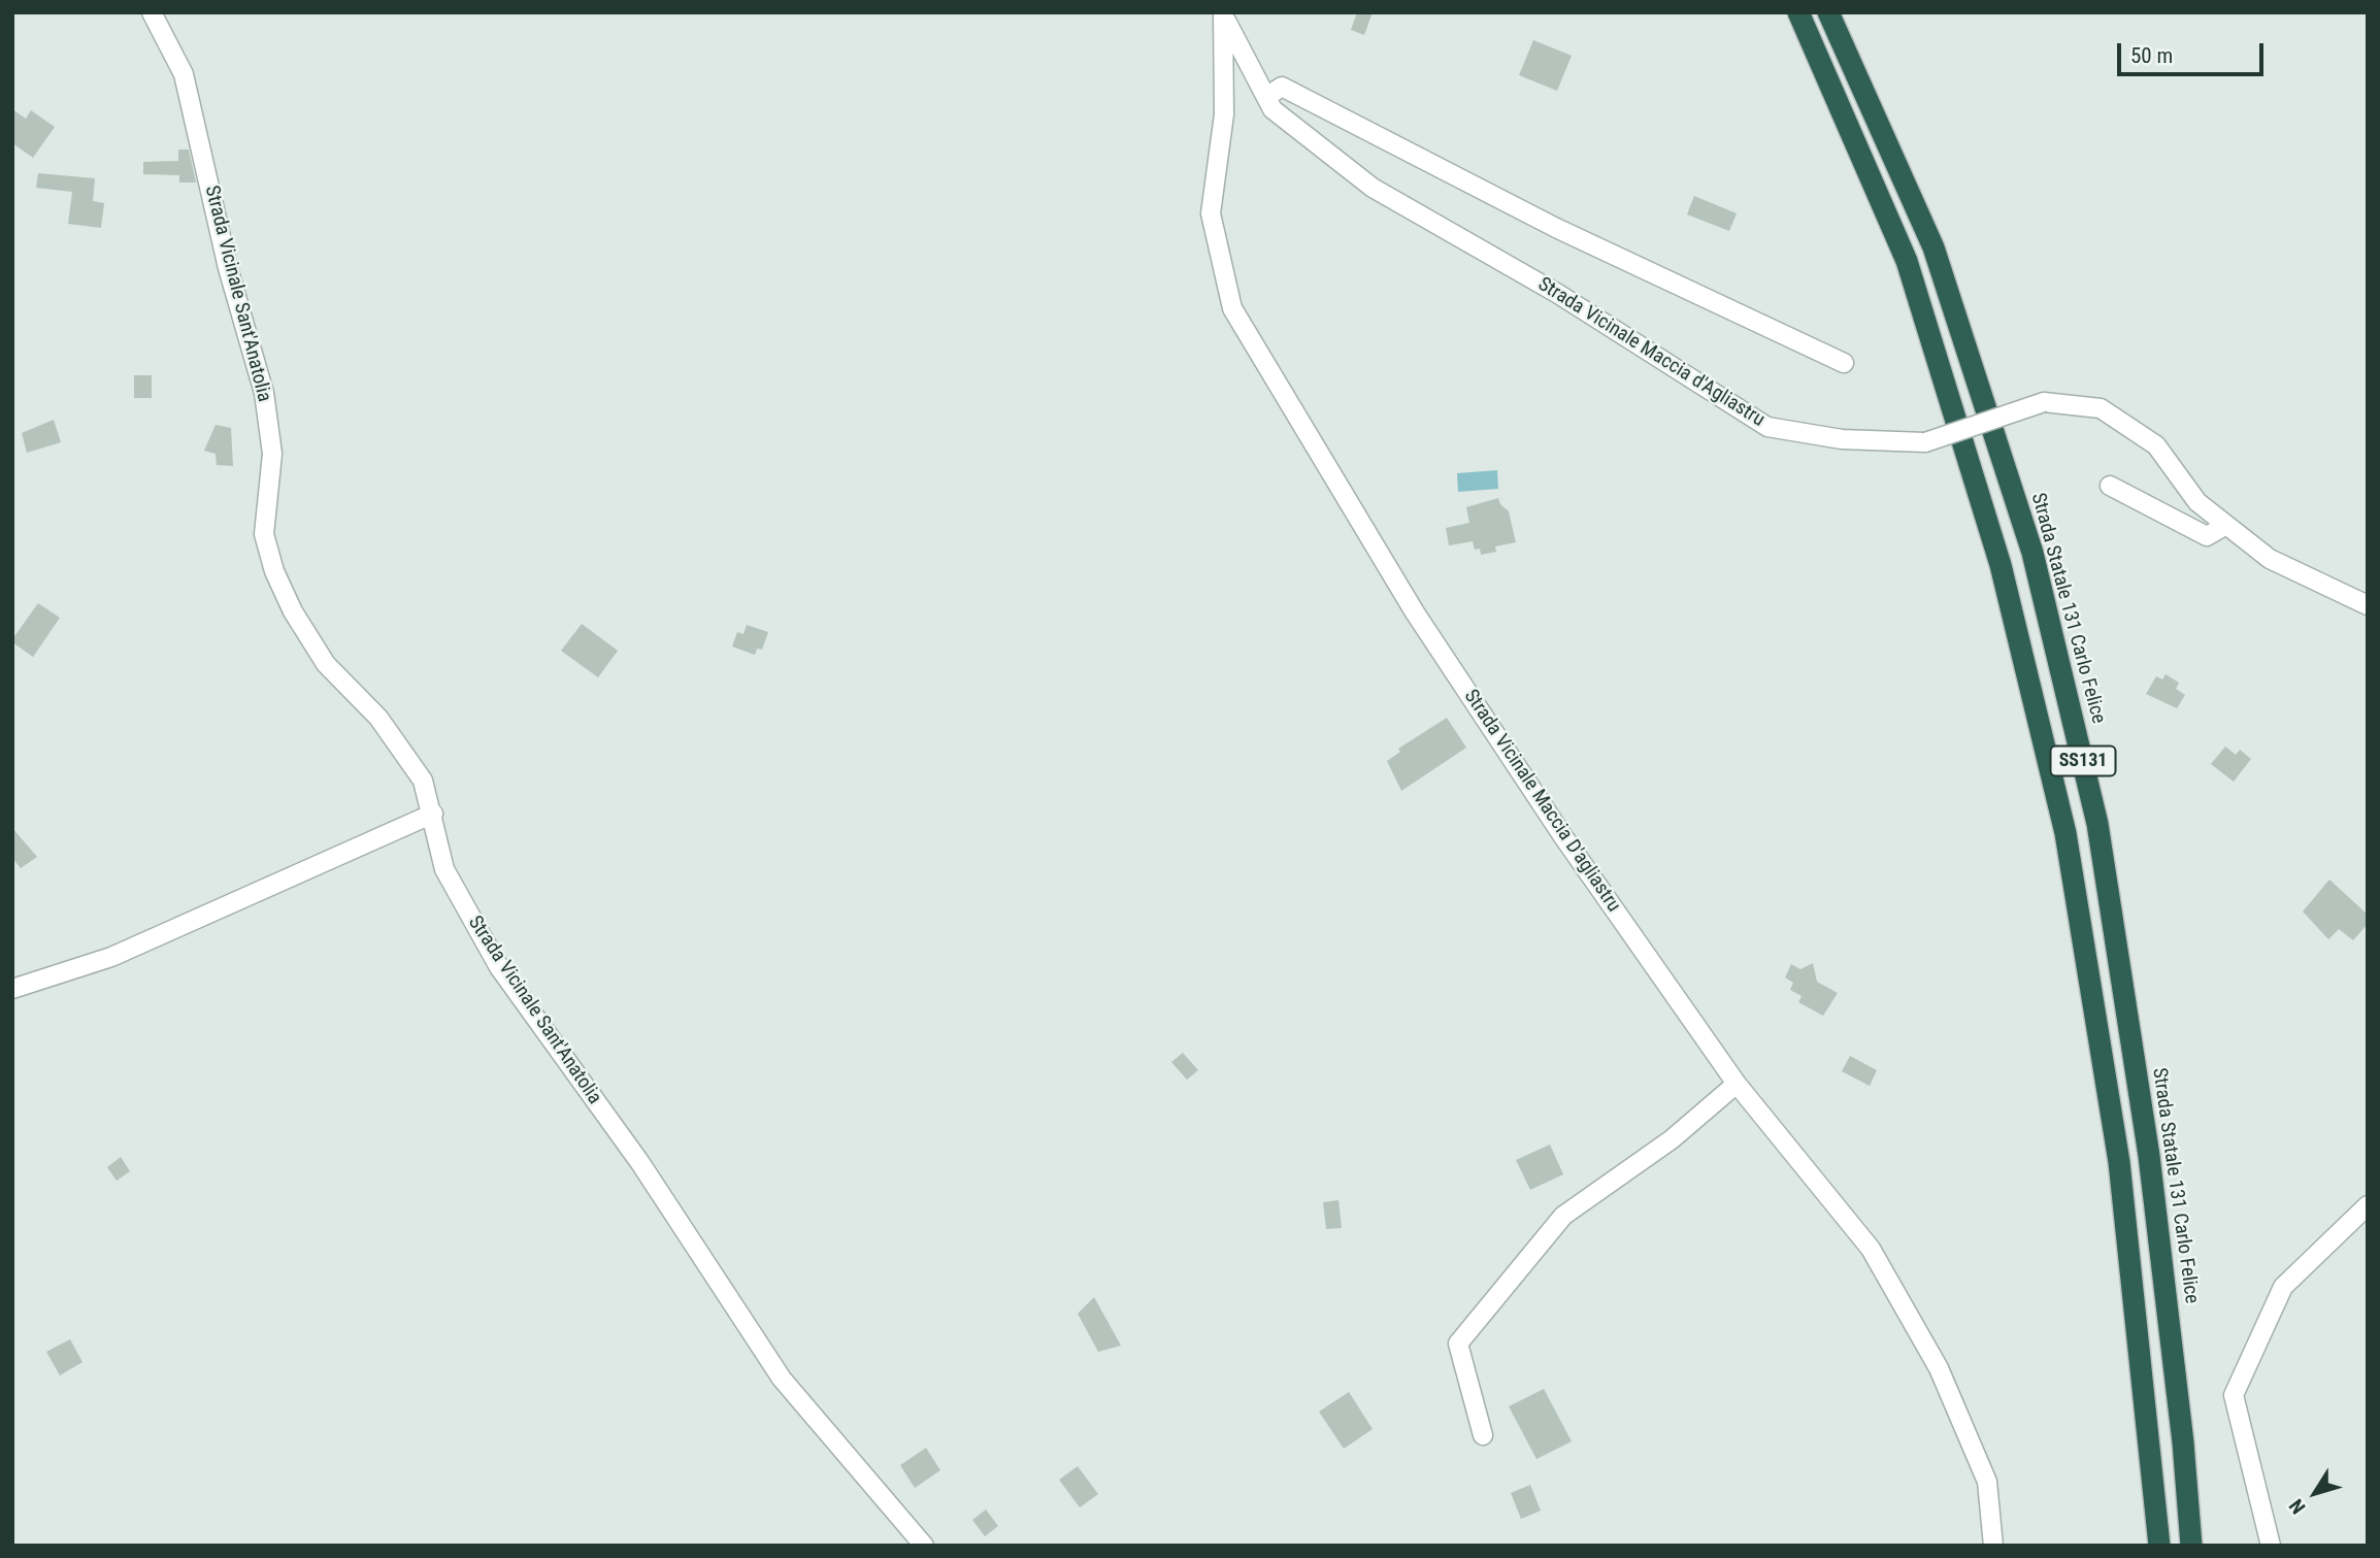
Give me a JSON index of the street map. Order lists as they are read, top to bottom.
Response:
{
  "streets": {
    "highway": ["Strada Statale 131 Carlo Felice", "SS131"],
    "street": ["Strada Vicinale Sant'Anatolia", "Strada Vicinale Maccia d'Agliastru", "Strada Vicinale Maccia D'agliastru"]
  },
  "crossings": [
    ["Strada Vicinale Maccia d'Agliastru", "Strada Vicinale Maccia D'agliastru"]
  ],
  "scale_bar": "50 m",
  "north": "bottom left"
}
